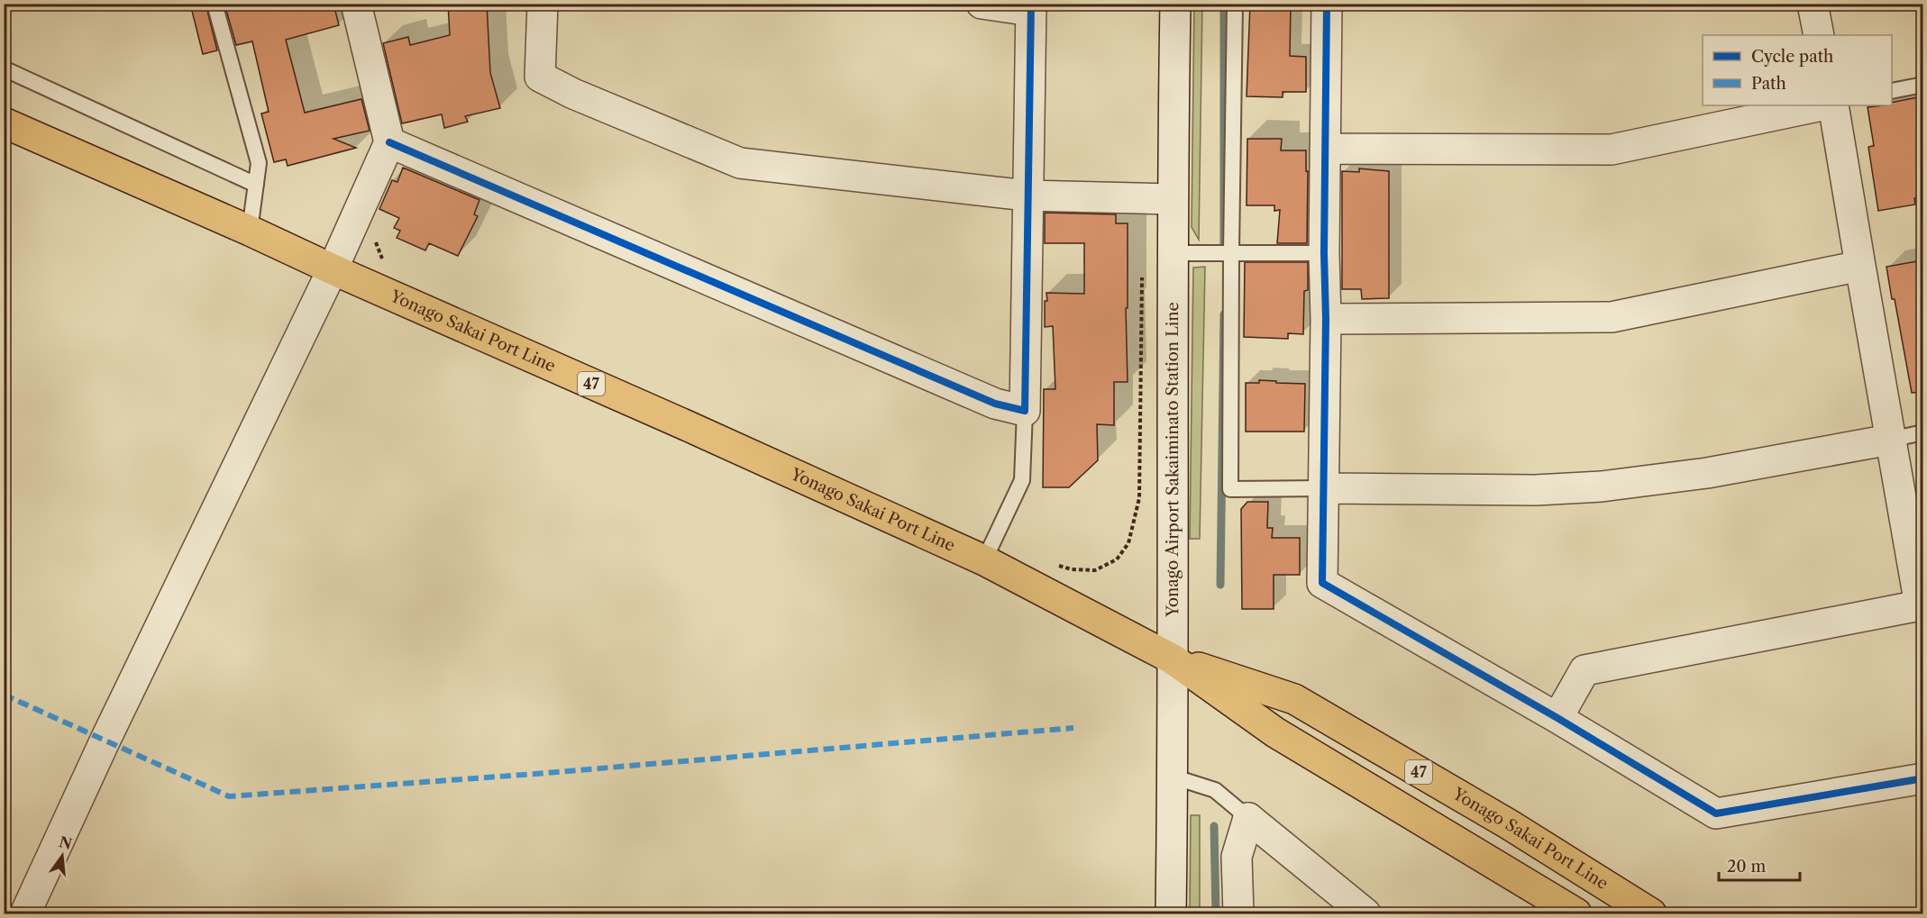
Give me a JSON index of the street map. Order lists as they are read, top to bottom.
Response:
{
  "streets": {
    "main road": ["Yonago Sakai Port Line", "47"],
    "street": ["Yonago Airport Sakaiminato Station Line"]
  },
  "crossings": [
    ["Yonago Sakai Port Line", "Yonago Airport Sakaiminato Station Line"]
  ],
  "legend": ["Cycle path", "Path"],
  "scale_bar": "20 m",
  "north": "top"
}
